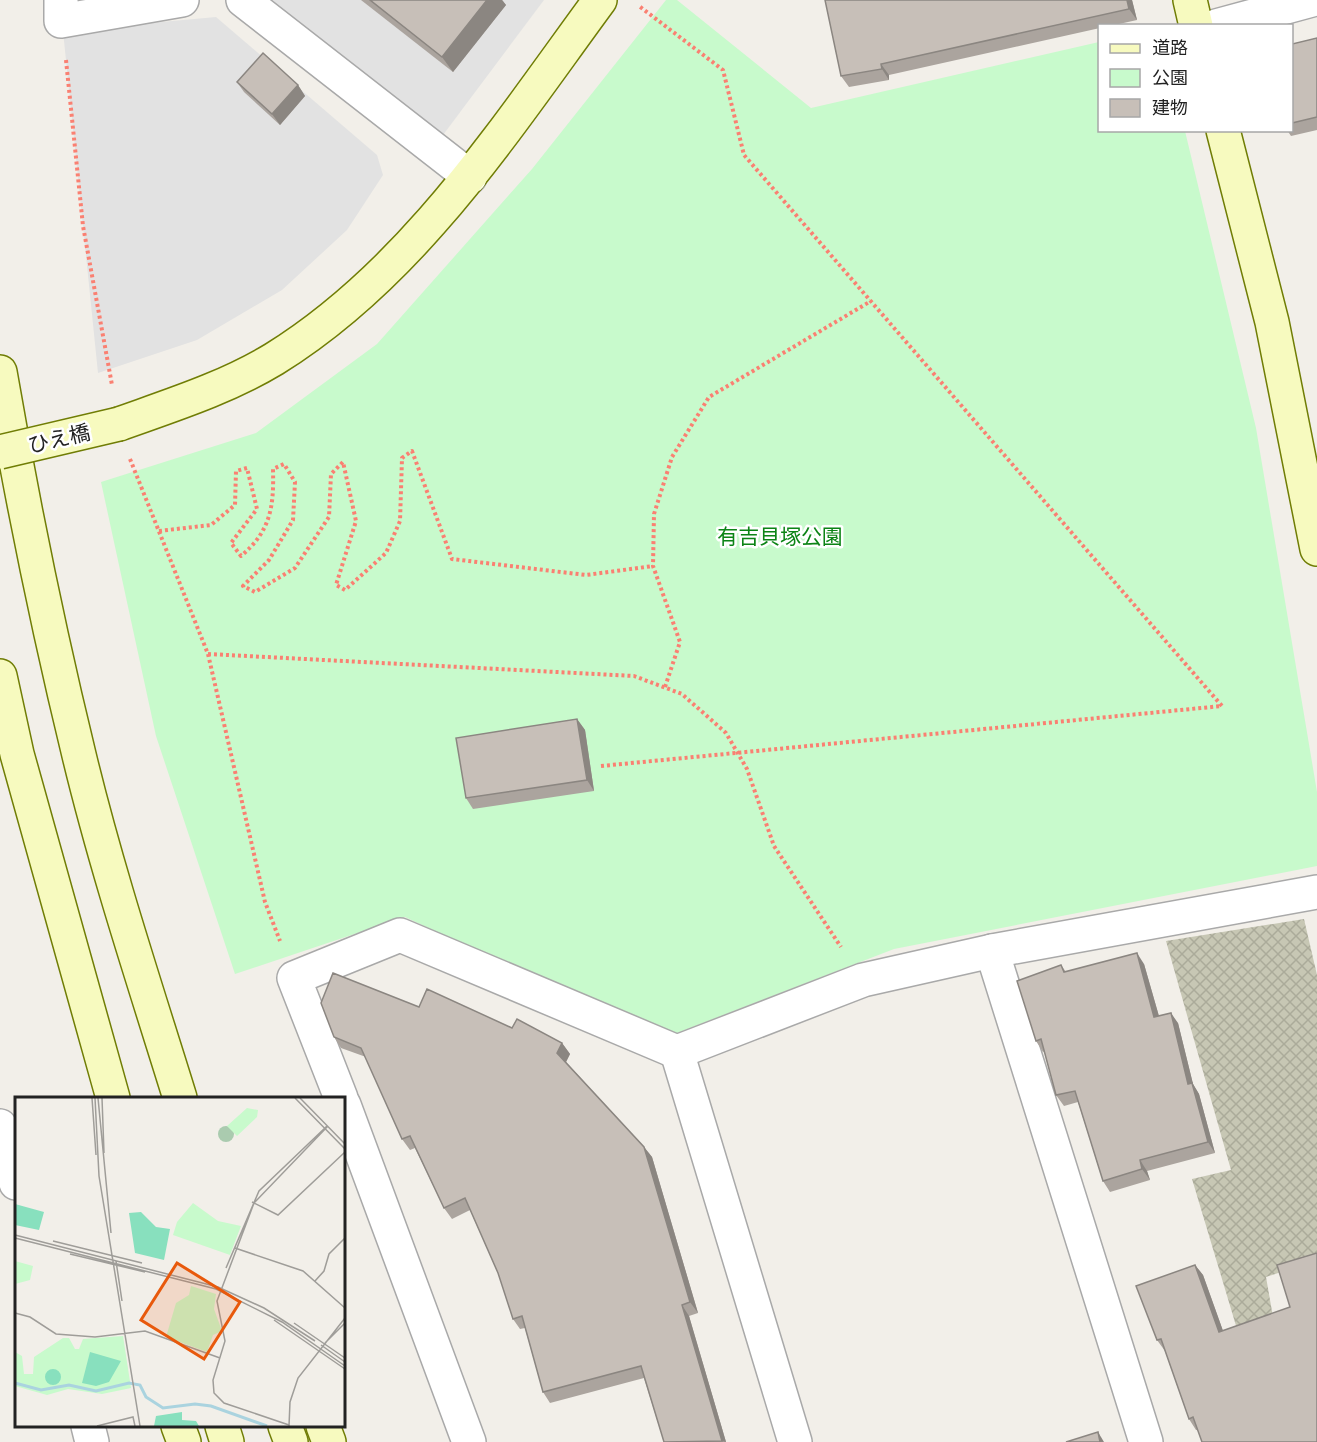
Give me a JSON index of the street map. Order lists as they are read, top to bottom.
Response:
{
  "streets": {
    "street": ["ひえ橋"]
  },
  "parks": ["有吉貝塚公園"],
  "legend": ["道路", "公園", "建物"]
}
